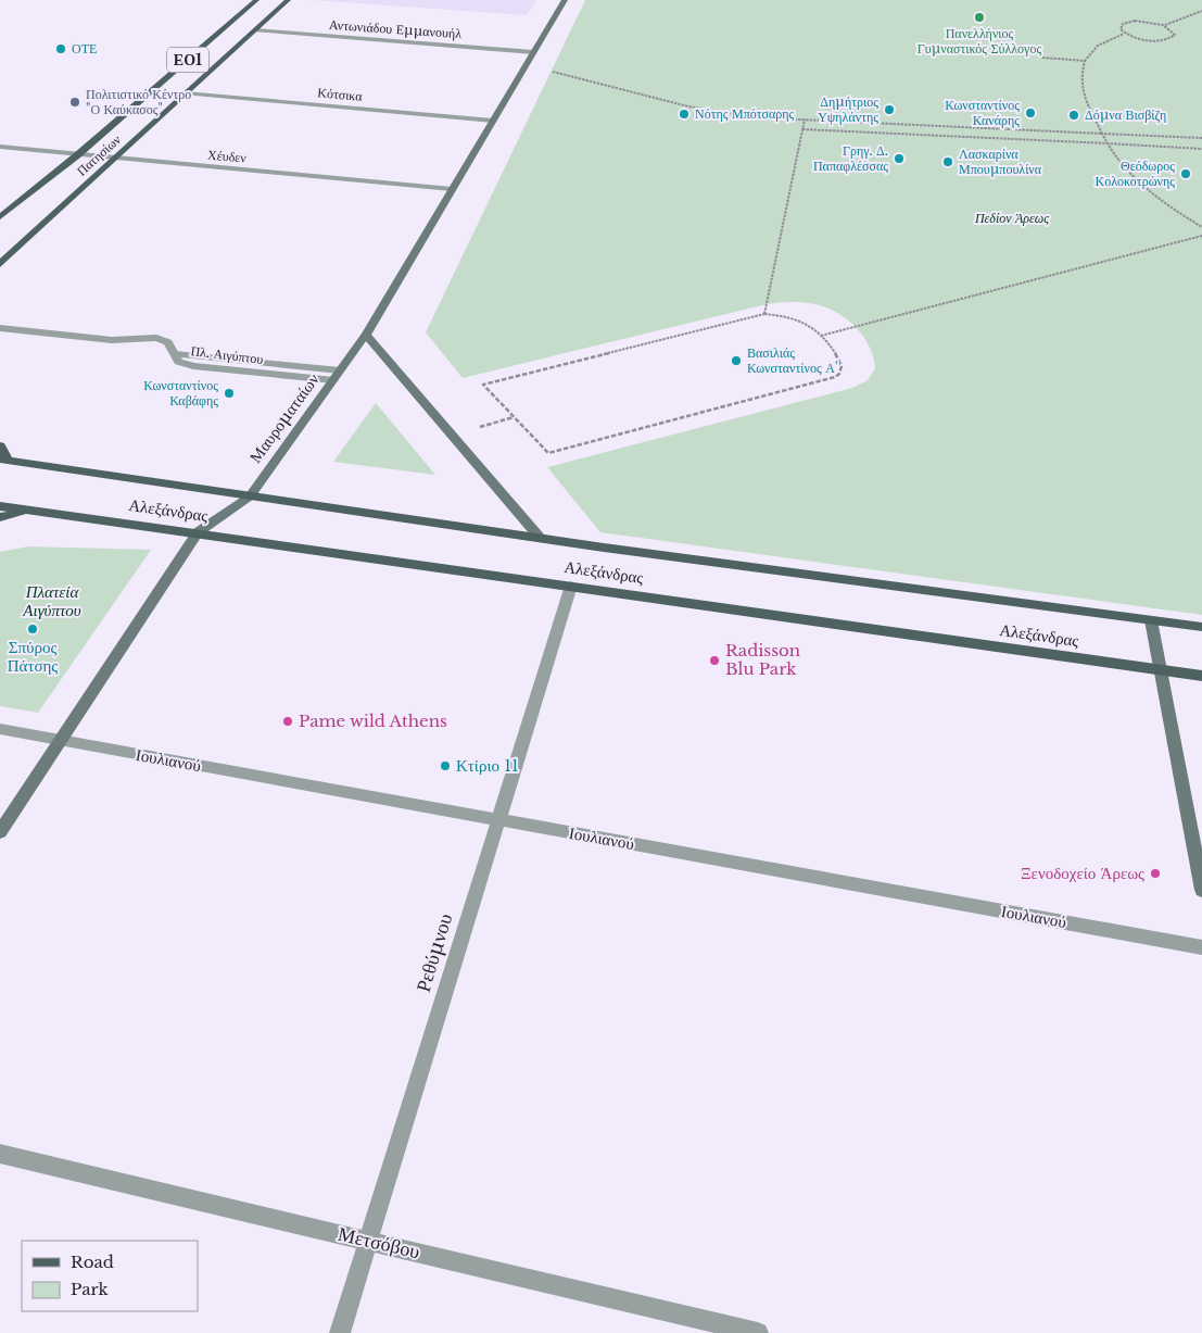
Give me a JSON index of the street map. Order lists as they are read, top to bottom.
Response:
{
  "streets": {
    "main road": [
      "ΕΟ1",
      "Πατησίων",
      "Μαυροματαίων",
      "Αλεξάνδρας"
    ],
    "street": [
      "Αντωνιάδου Εμμανουήλ",
      "Κότσικα",
      "Χέυδεν",
      "Πλ. Αιγύπτου",
      "Ιουλιανού",
      "Ρεθύμνου",
      "Μετσόβου"
    ]
  },
  "crossings": [
    ["Αντωνιάδου Εμμανουήλ", "Πατησίων"],
    ["Αντωνιάδου Εμμανουήλ", "Μαυροματαίων"],
    ["Κότσικα", "Πατησίων"],
    ["Κότσικα", "Μαυροματαίων"],
    ["Πατησίων", "Χέυδεν"],
    ["Χέυδεν", "Μαυροματαίων"],
    ["Πλ. Αιγύπτου", "Μαυροματαίων"],
    ["Μαυροματαίων", "Αλεξάνδρας"],
    ["Μαυροματαίων", "Ιουλιανού"],
    ["Αλεξάνδρας", "Ρεθύμνου"],
    ["Ιουλιανού", "Ρεθύμνου"],
    ["Ρεθύμνου", "Μετσόβου"]
  ],
  "parks": ["Πεδίον Άρεως", "Πλατεία Αιγύπτου"],
  "places": [
    "Πανελλήνιος Γυμναστικός Σύλλογος",
    "ΟΤΕ",
    "Πολιτιστικό Κέντρο \"Ο Καύκασος\"",
    "Δημήτριος Υψηλάντης",
    "Κωνσταντίνος Κανάρης",
    "Νότης Μπότσαρης",
    "Δόμνα Βισβίζη",
    "Γρηγ. Δ. Παπαφλέσσας",
    "Λασκαρίνα Μπουμπουλίνα",
    "Θεόδωρος Κολοκοτρώνης",
    "Βασιλιάς Κωνσταντίνος Α'",
    "Κωνσταντίνος Καβάφης",
    "Σπύρος Πάτσης",
    "Radisson Blu Park",
    "Pame wild Athens",
    "Κτίριο 11",
    "Ξενοδοχείο Άρεως"
  ],
  "legend": ["Road", "Park"]
}
